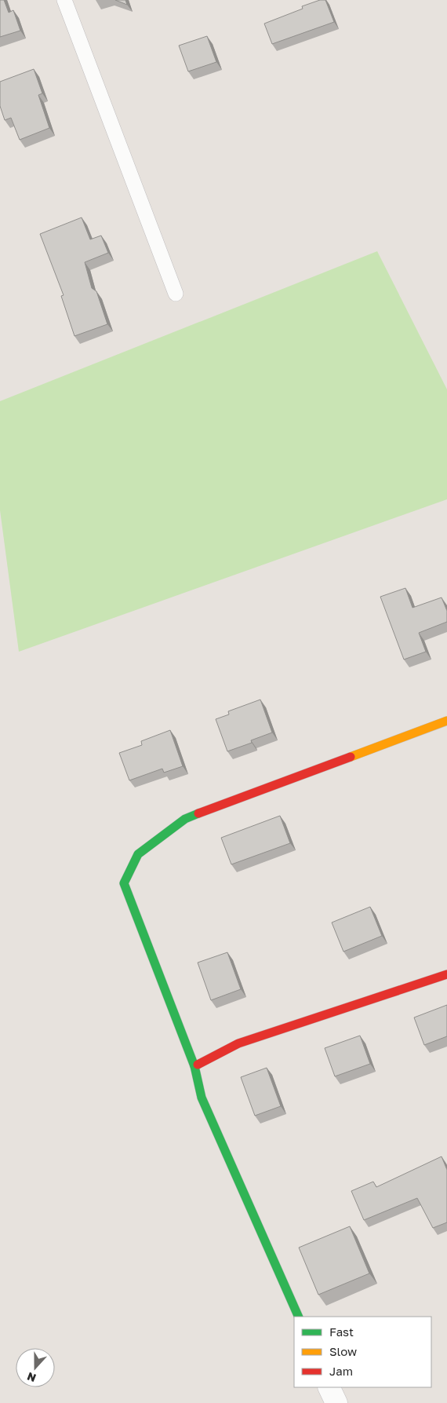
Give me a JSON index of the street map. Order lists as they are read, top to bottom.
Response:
{
  "legend": ["Fast", "Slow", "Jam"],
  "north": "bottom"
}
